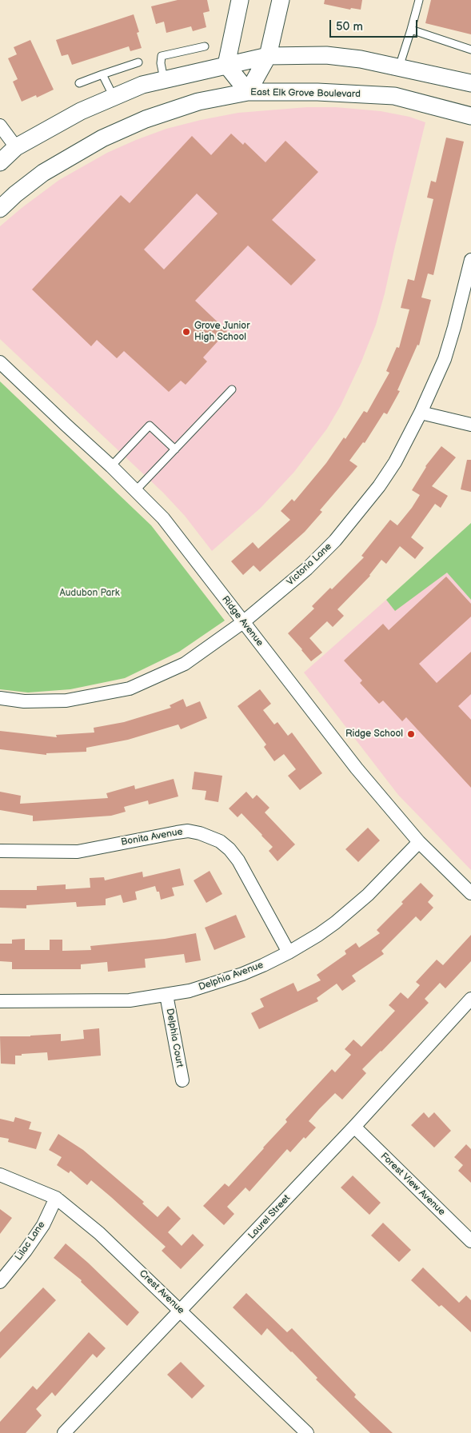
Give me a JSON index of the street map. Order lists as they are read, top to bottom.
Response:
{
  "streets": {
    "street": [
      "East Elk Grove Boulevard",
      "Victoria Lane",
      "Ridge Avenue",
      "Bonita Avenue",
      "Delphia Avenue",
      "Delphia Court",
      "Forest View Avenue",
      "Laurel Street",
      "Lilac Lane",
      "Crest Avenue"
    ]
  },
  "crossings": [
    ["Victoria Lane", "Ridge Avenue"],
    ["Ridge Avenue", "Delphia Avenue"],
    ["Bonita Avenue", "Delphia Avenue"],
    ["Delphia Avenue", "Delphia Court"],
    ["Forest View Avenue", "Laurel Street"],
    ["Laurel Street", "Crest Avenue"],
    ["Lilac Lane", "Crest Avenue"]
  ],
  "parks": ["Audubon Park"],
  "places": ["Grove Junior High School", "Ridge School"],
  "scale_bar": "50 m"
}
